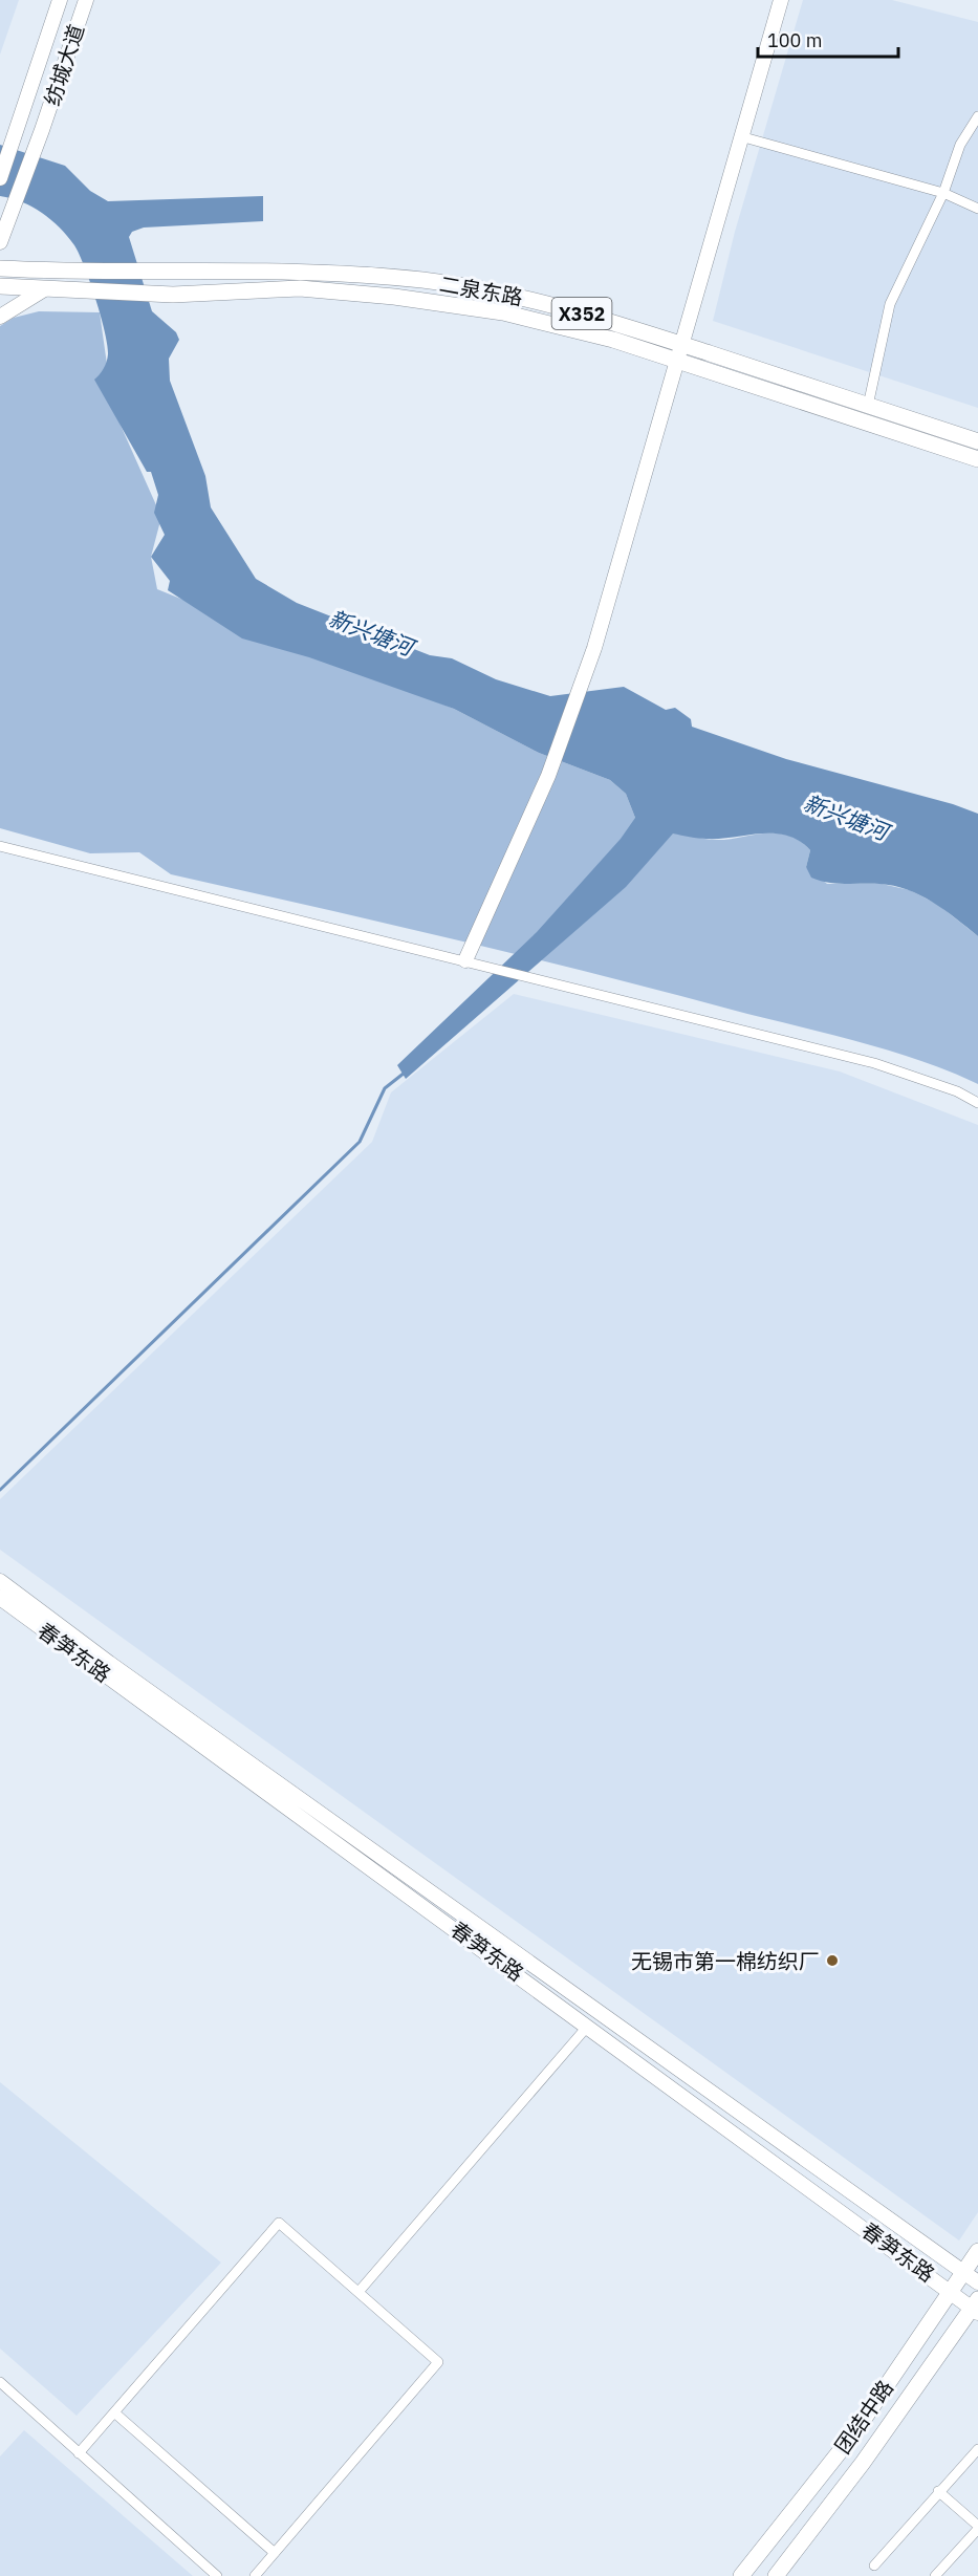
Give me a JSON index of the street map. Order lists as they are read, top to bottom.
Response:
{
  "streets": {
    "main road": [
      "纺城大道",
      "二泉东路",
      "X352",
      "春笋东路",
      "团结中路"
    ]
  },
  "crossings": [
    ["春笋东路", "团结中路"]
  ],
  "water": ["新兴塘河"],
  "places": ["无锡市第一棉纺织厂"],
  "scale_bar": "100 m"
}
